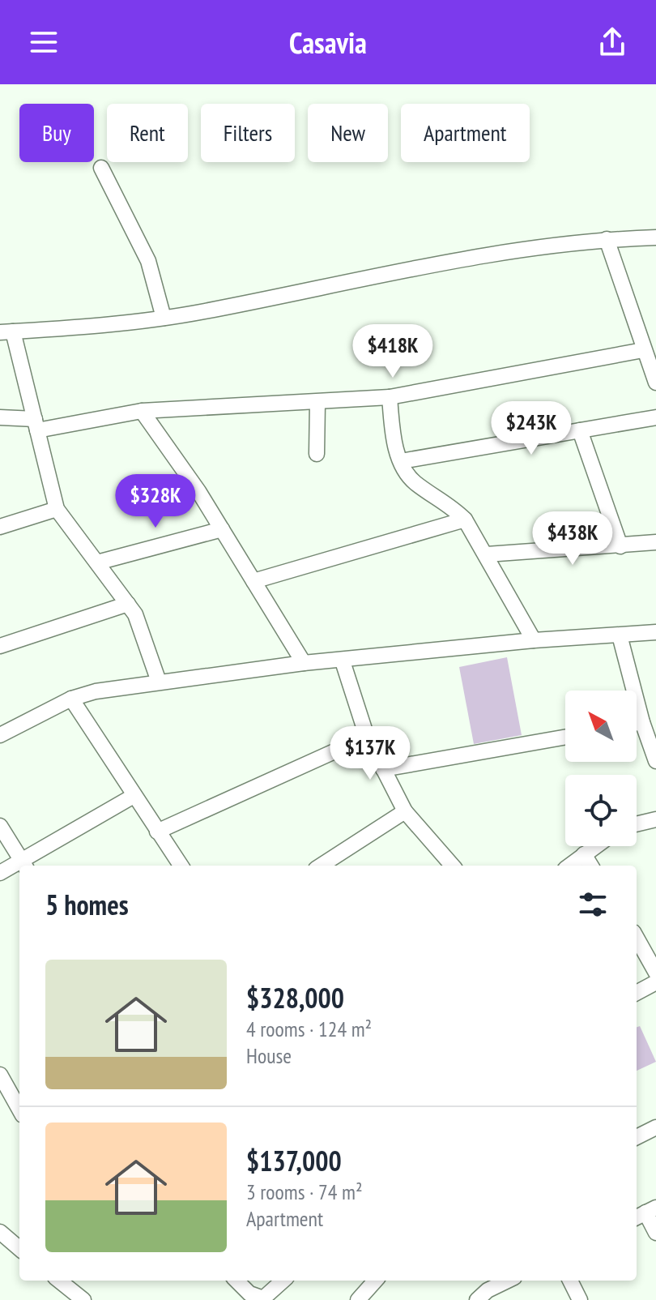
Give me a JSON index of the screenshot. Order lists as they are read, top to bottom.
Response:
{
  "north": "top left",
  "page": {
    "header": "Casavia",
    "chip": [
      "Buy",
      "Rent",
      "Filters",
      "New",
      "Apartment"
    ],
    "price": [
      "$418K",
      "$243K",
      "$328K",
      "$438K",
      "$137K"
    ],
    "heading": "5 homes",
    "list": [
      {
        "name": "$328,000",
        "note": "4 rooms · 124 m² · House"
      },
      {
        "name": "$137,000",
        "note": "3 rooms · 74 m² · Apartment"
      }
    ]
  }
}
